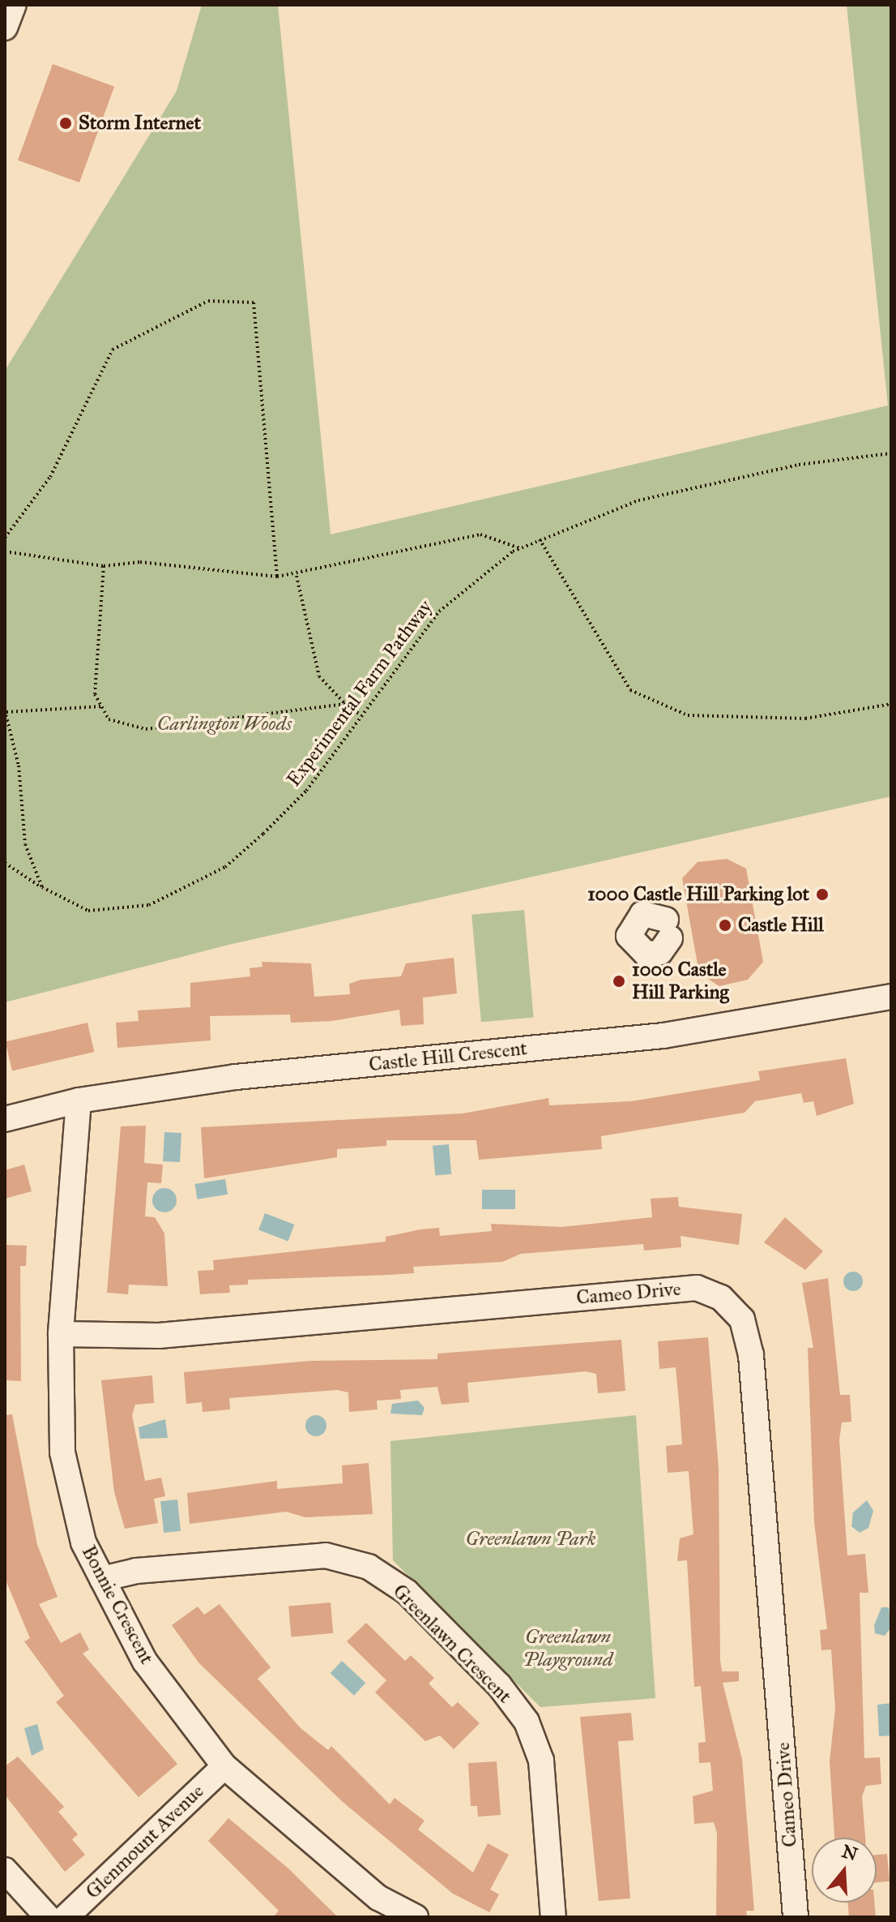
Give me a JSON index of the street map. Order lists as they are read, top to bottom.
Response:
{
  "streets": {
    "street": [
      "Castle Hill Crescent",
      "Cameo Drive",
      "Bonnie Crescent",
      "Greenlawn Crescent",
      "Glenmount Avenue"
    ],
    "path": ["Experimental Farm Pathway"]
  },
  "crossings": [
    ["Castle Hill Crescent", "Bonnie Crescent"],
    ["Cameo Drive", "Bonnie Crescent"],
    ["Bonnie Crescent", "Greenlawn Crescent"],
    ["Bonnie Crescent", "Glenmount Avenue"]
  ],
  "parks": ["Carlington Woods", "Greenlawn Park", "Greenlawn Playground"],
  "places": [
    "Storm Internet",
    "1000 Castle Hill Parking lot",
    "Castle Hill",
    "1000 Castle Hill Parking"
  ],
  "north": "top"
}
